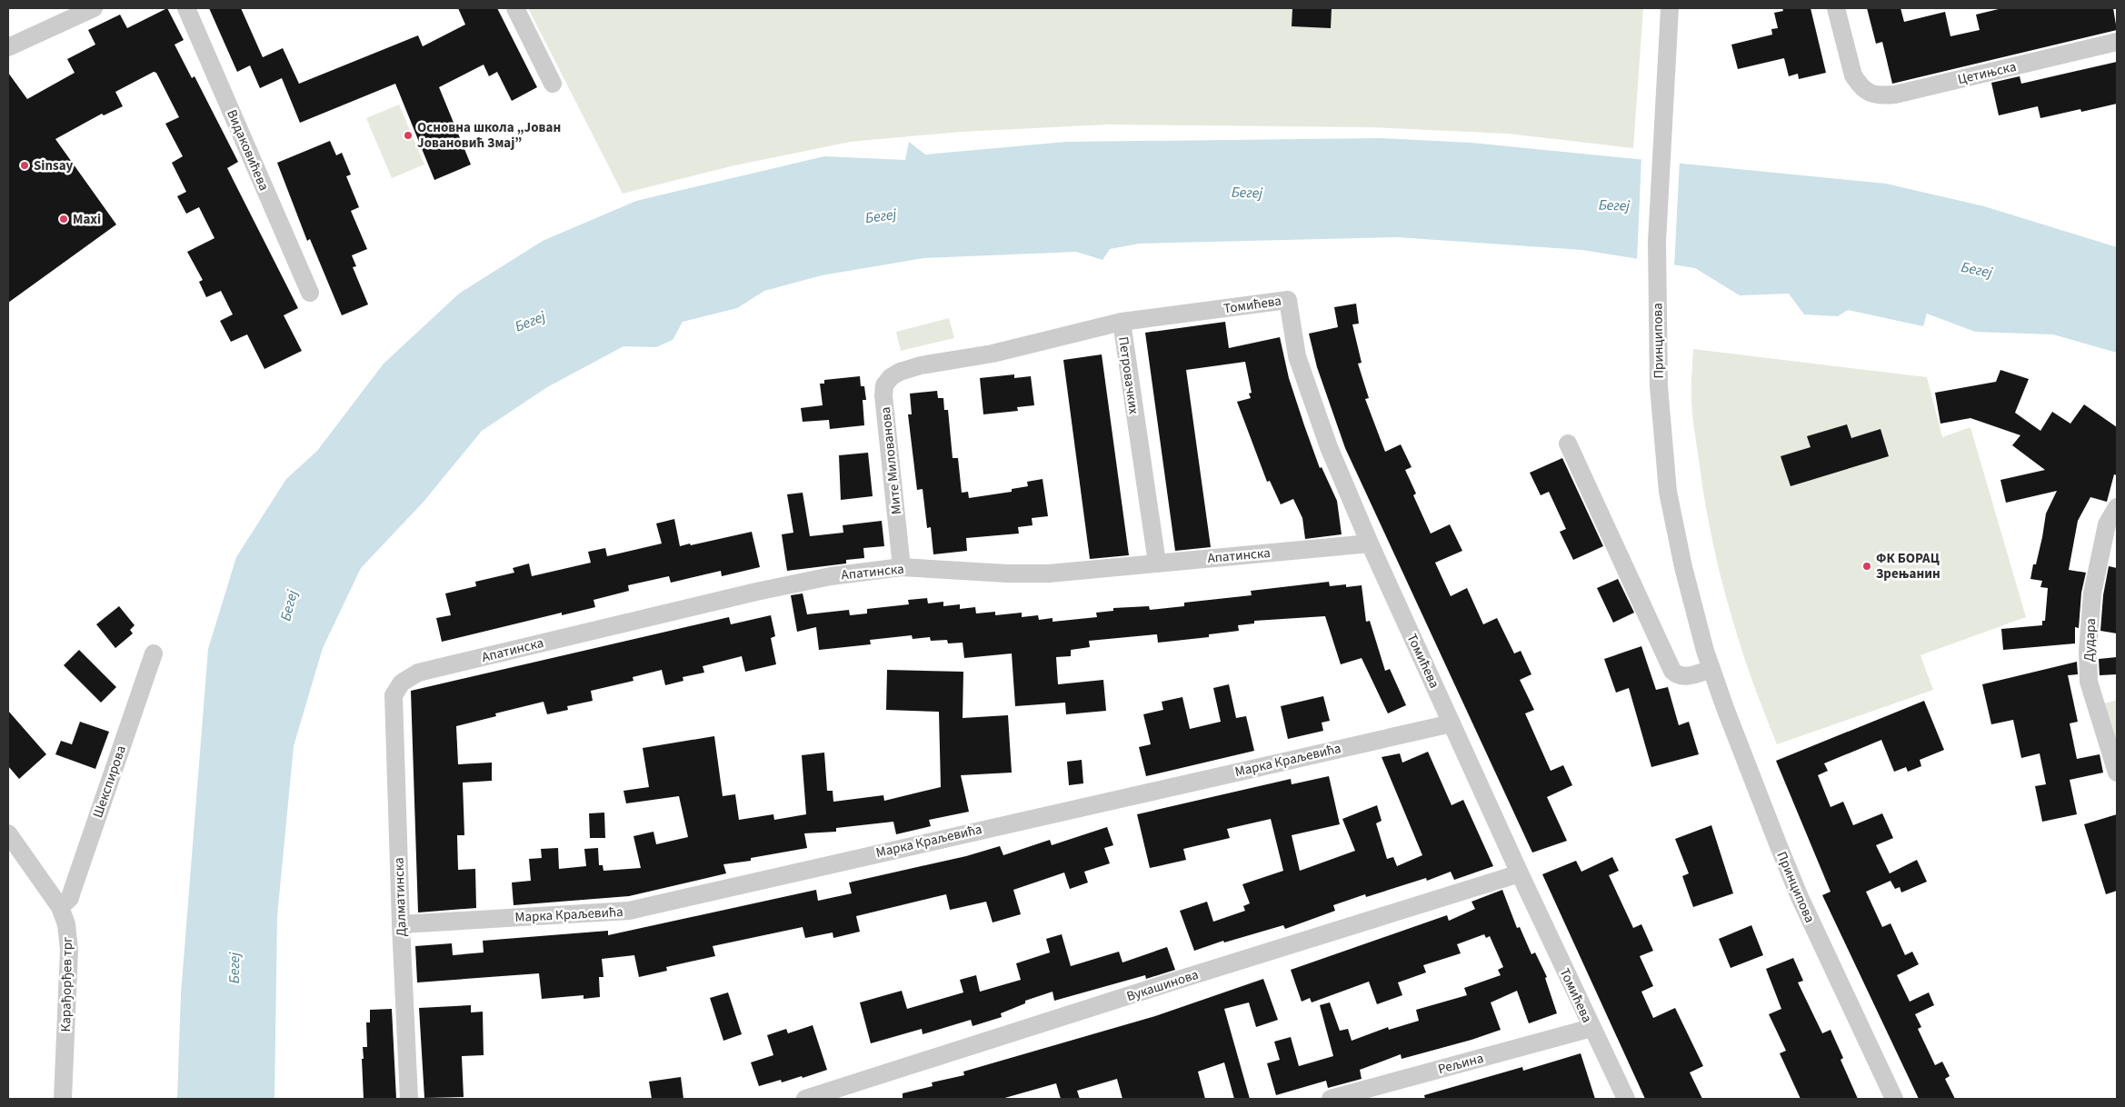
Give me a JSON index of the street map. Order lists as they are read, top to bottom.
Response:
{
  "streets": {
    "street": [
      "Цетињска",
      "Видаковићева",
      "Томићева",
      "Принципова",
      "Петровачких",
      "Мите Милованова",
      "Апатинска",
      "Дудара",
      "Марка Краљевића",
      "Шекспирова",
      "Далматинска",
      "Карађорђев трг",
      "Вукашинова",
      "Рељина"
    ]
  },
  "crossings": [
    ["Томићева", "Петровачких"],
    ["Томићева", "Апатинска"],
    ["Томићева", "Марка Краљевића"],
    ["Томићева", "Вукашинова"],
    ["Томићева", "Рељина"],
    ["Петровачких", "Мите Милованова"],
    ["Петровачких", "Апатинска"],
    ["Мите Милованова", "Апатинска"],
    ["Апатинска", "Далматинска"],
    ["Марка Краљевића", "Далматинска"],
    ["Шекспирова", "Карађорђев трг"]
  ],
  "water": ["Бегеј"],
  "places": [
    "Основна школа „Јован Јовановић Змај”",
    "Sinsay",
    "Maxi",
    "ФК БОРАЦ Зрењанин"
  ]
}
